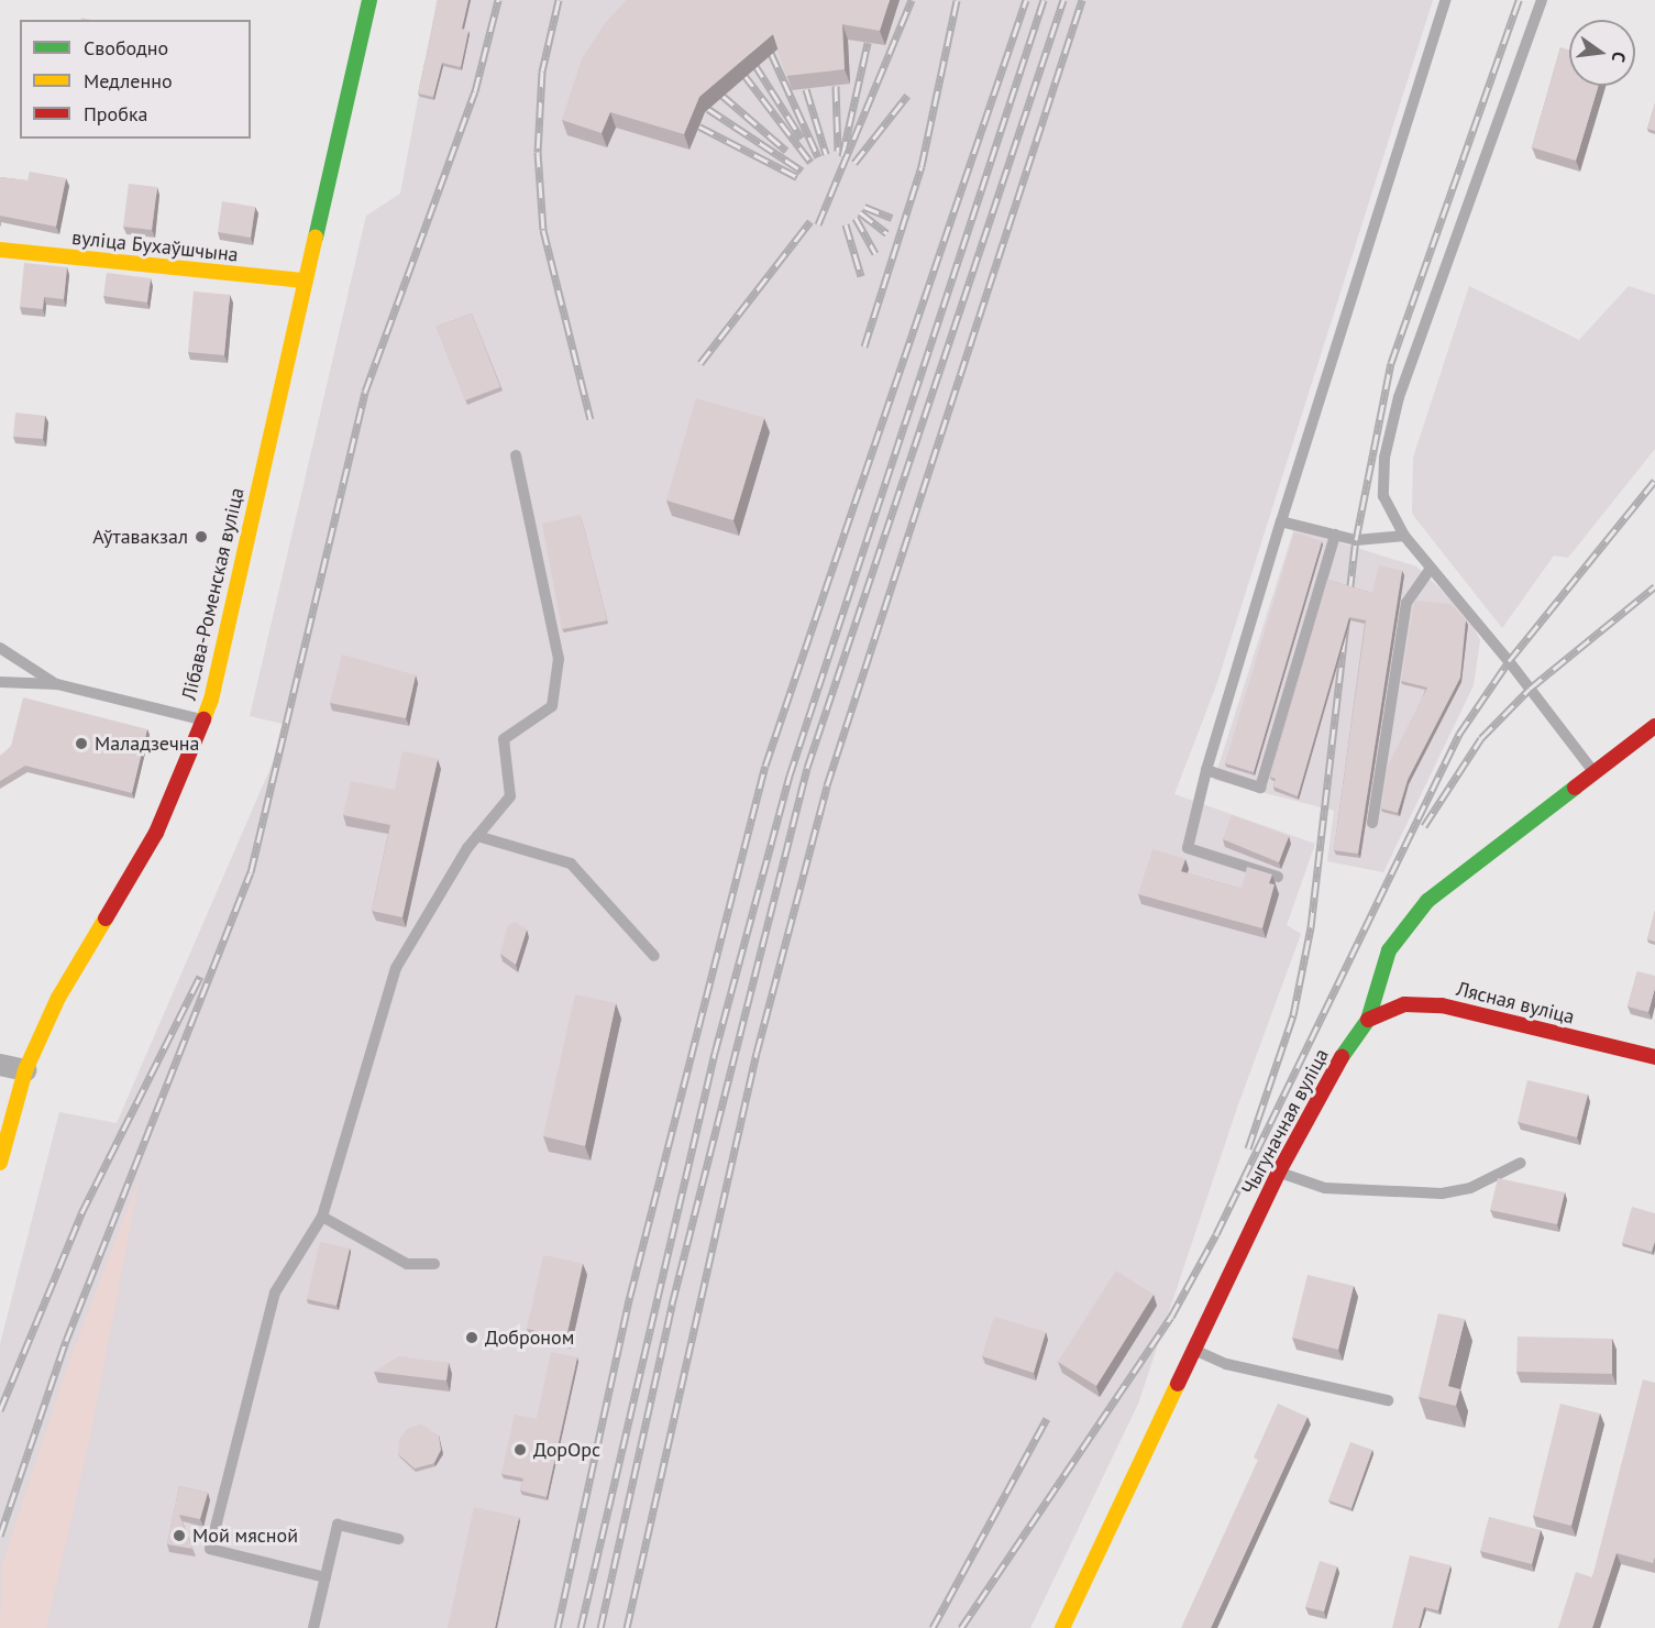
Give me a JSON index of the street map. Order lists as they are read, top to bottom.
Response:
{
  "streets": {
    "main road": [
      "вуліца Бухаўшчына",
      "Лібава-Роменская вуліца",
      "Лясная вуліца",
      "Чыгуначная вуліца"
    ]
  },
  "crossings": [
    ["вуліца Бухаўшчына", "Лібава-Роменская вуліца"],
    ["Лясная вуліца", "Чыгуначная вуліца"]
  ],
  "places": [
    "Аўтавакзал",
    "Маладзечна",
    "Доброном",
    "ДорОрс",
    "Мой мясной"
  ],
  "legend": ["Свободно", "Медленно", "Пробка"],
  "north": "right"
}
